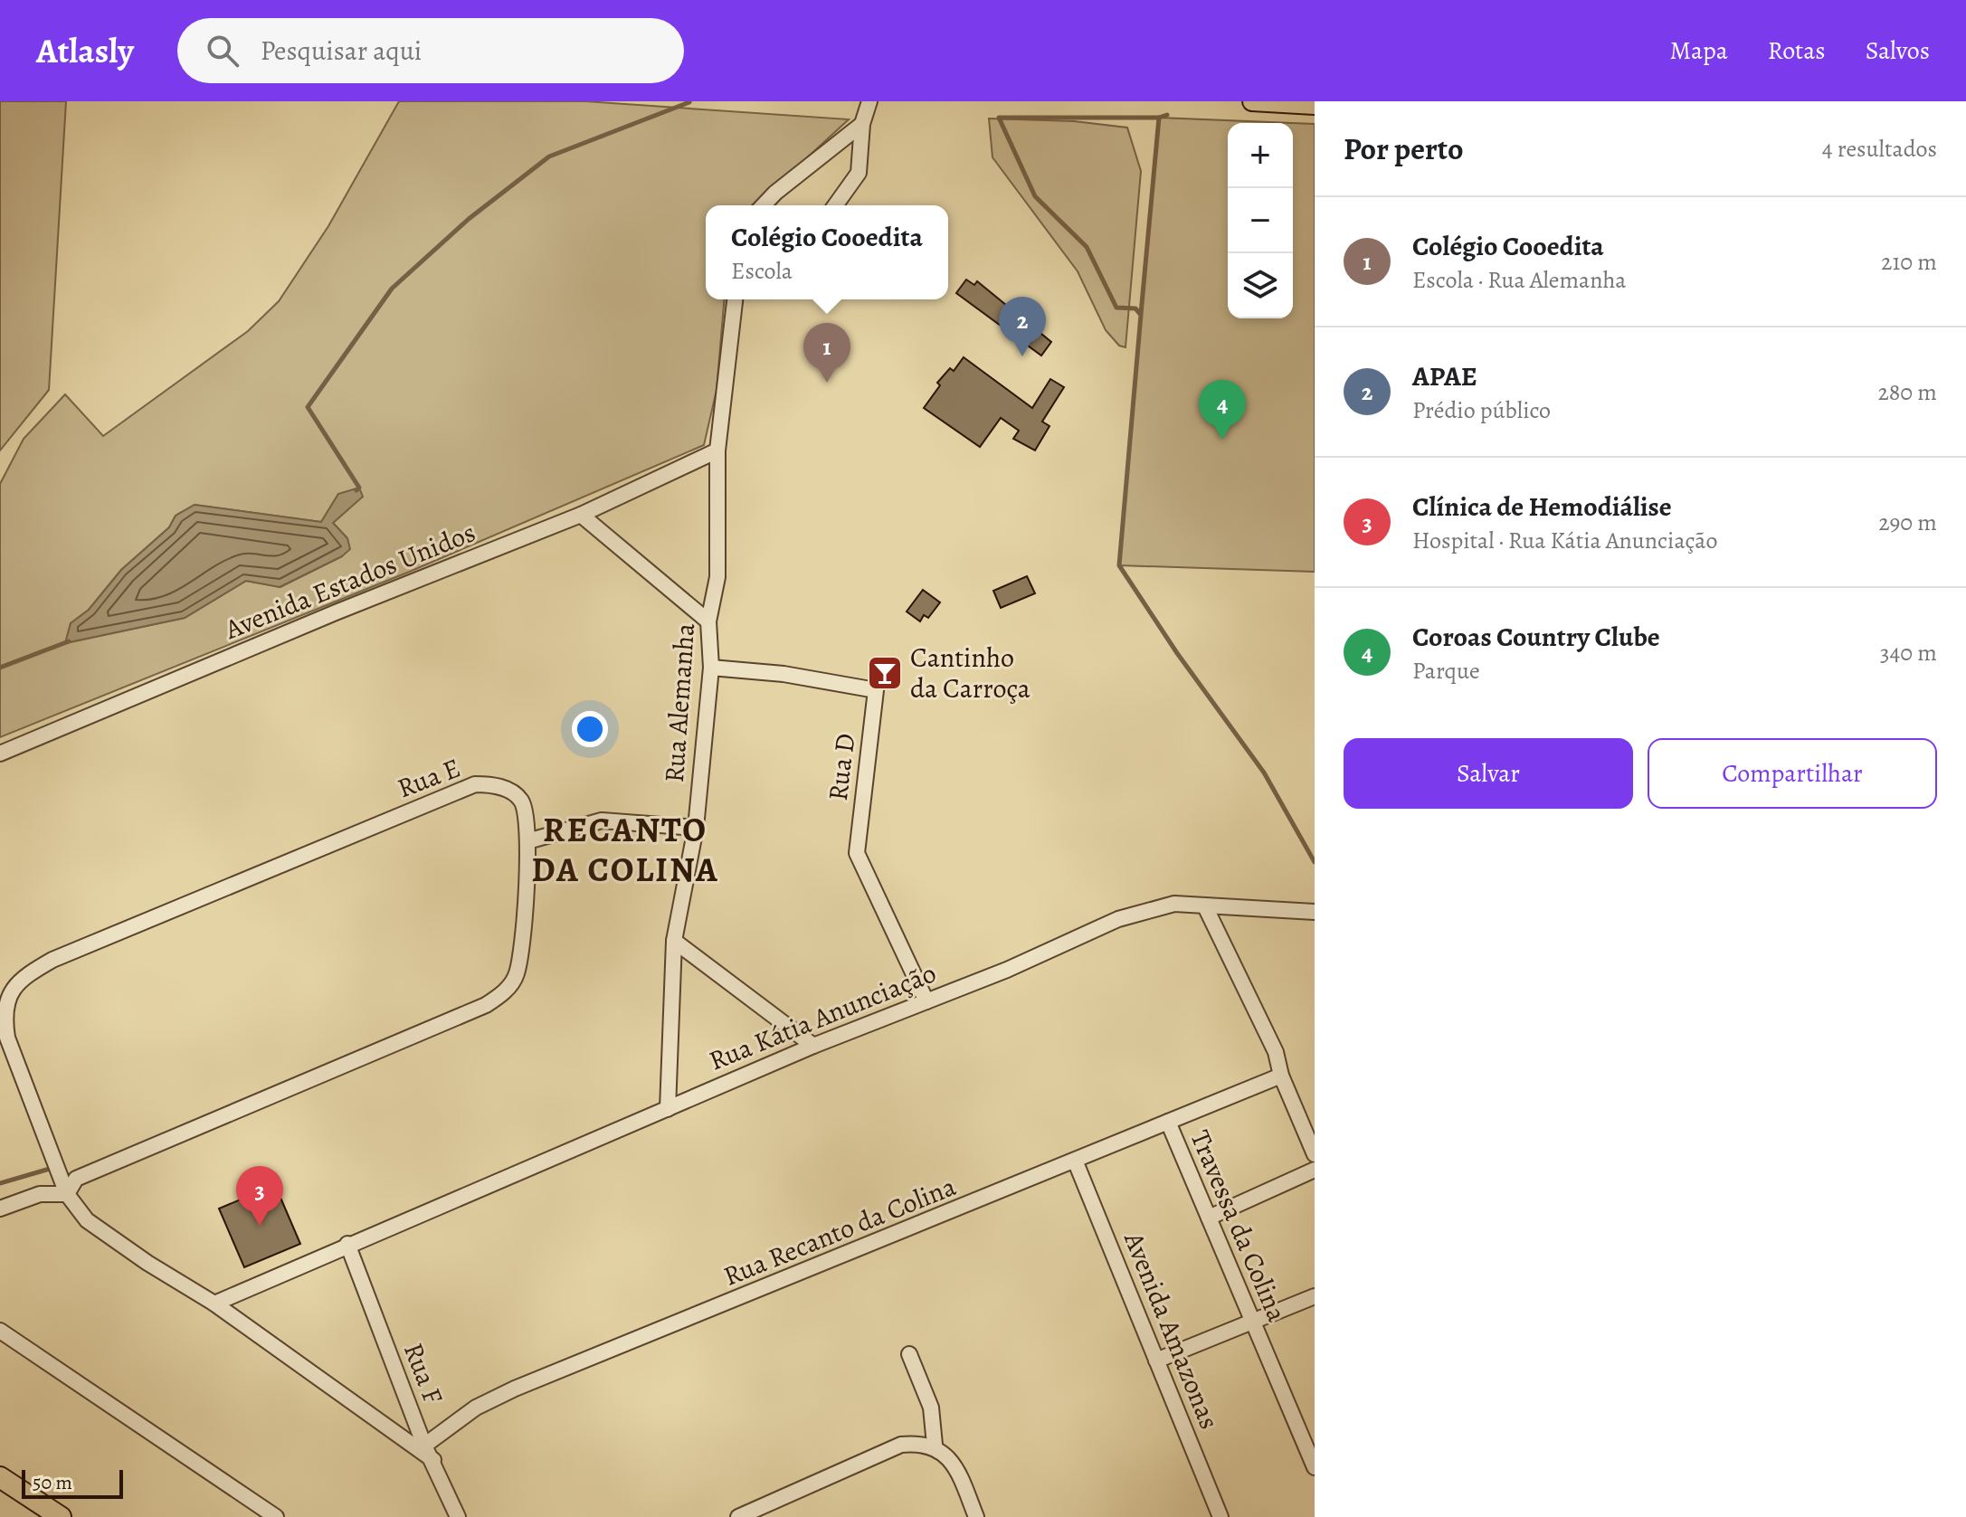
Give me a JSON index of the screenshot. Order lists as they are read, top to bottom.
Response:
{
  "streets": {
    "street": [
      "Avenida Estados Unidos",
      "Rua Alemanha",
      "Rua D",
      "Rua E",
      "Rua Kátia Anunciação",
      "Travessa da Colina",
      "Rua Recanto da Colina",
      "Avenida Amazonas",
      "Rua F"
    ]
  },
  "crossings": [
    ["Avenida Estados Unidos", "Rua Alemanha"],
    ["Rua Alemanha", "Rua D"],
    ["Rua Alemanha", "Rua Kátia Anunciação"],
    ["Rua D", "Rua Kátia Anunciação"],
    ["Rua Kátia Anunciação", "Rua F"],
    ["Travessa da Colina", "Rua Recanto da Colina"],
    ["Rua Recanto da Colina", "Avenida Amazonas"],
    ["Rua Recanto da Colina", "Rua F"]
  ],
  "districts": ["RECANTO DA COLINA"],
  "places": {
    "bar": ["Cantinho da Carroça"]
  },
  "scale_bar": "50 m",
  "page": {
    "header": "Atlasly",
    "search": "Pesquisar aqui",
    "nav": ["Mapa", "Rotas", "Salvos"],
    "heading": ["Por perto", "4 resultados"],
    "map_buttons": ["+", "−"],
    "list": [
      {
        "mark": "1",
        "name": "Colégio Cooedita",
        "note": "Escola · Rua Alemanha",
        "value": "210 m"
      },
      {
        "mark": "2",
        "name": "APAE",
        "note": "Prédio público",
        "value": "280 m"
      },
      {
        "mark": "3",
        "name": "Clínica de Hemodiálise",
        "note": "Hospital · Rua Kátia Anunciação",
        "value": "290 m"
      },
      {
        "mark": "4",
        "name": "Coroas Country Clube",
        "note": "Parque",
        "value": "340 m"
      }
    ],
    "popup": ["Colégio Cooedita", "Escola"],
    "pins": [
      "2",
      "1",
      "4",
      "3"
    ],
    "buttons": ["Salvar", "Compartilhar"],
    "scale": "50 m"
  }
}
